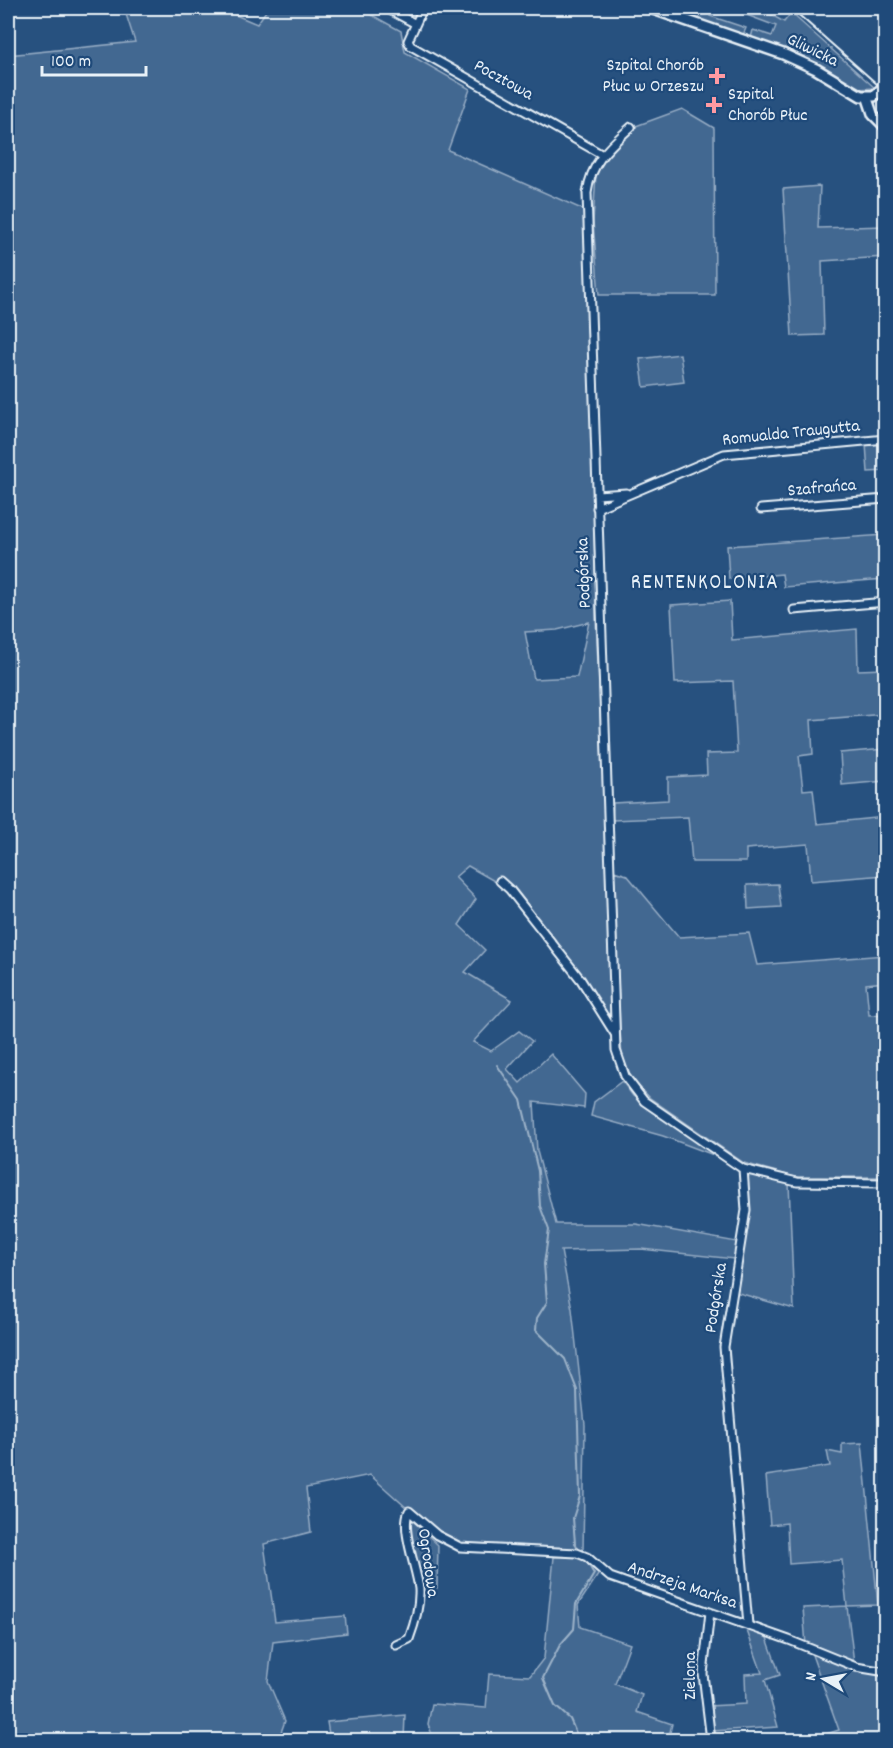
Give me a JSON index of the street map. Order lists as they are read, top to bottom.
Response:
{
  "streets": {
    "main road": ["Gliwicka"],
    "street": [
      "Pocztowa",
      "Romualda Traugutta",
      "Szafrańca",
      "Podgórska",
      "Ogrodowa",
      "Andrzeja Marksa",
      "Zielona"
    ]
  },
  "crossings": [
    ["Pocztowa", "Podgórska"],
    ["Romualda Traugutta", "Podgórska"],
    ["Podgórska", "Andrzeja Marksa"],
    ["Ogrodowa", "Andrzeja Marksa"],
    ["Andrzeja Marksa", "Zielona"]
  ],
  "districts": ["RENTENKOLONIA"],
  "places": {
    "health": ["Szpital Chorób Płuc w Orzeszu", "Szpital Chorób Płuc"]
  },
  "scale_bar": "100 m",
  "north": "left"
}
